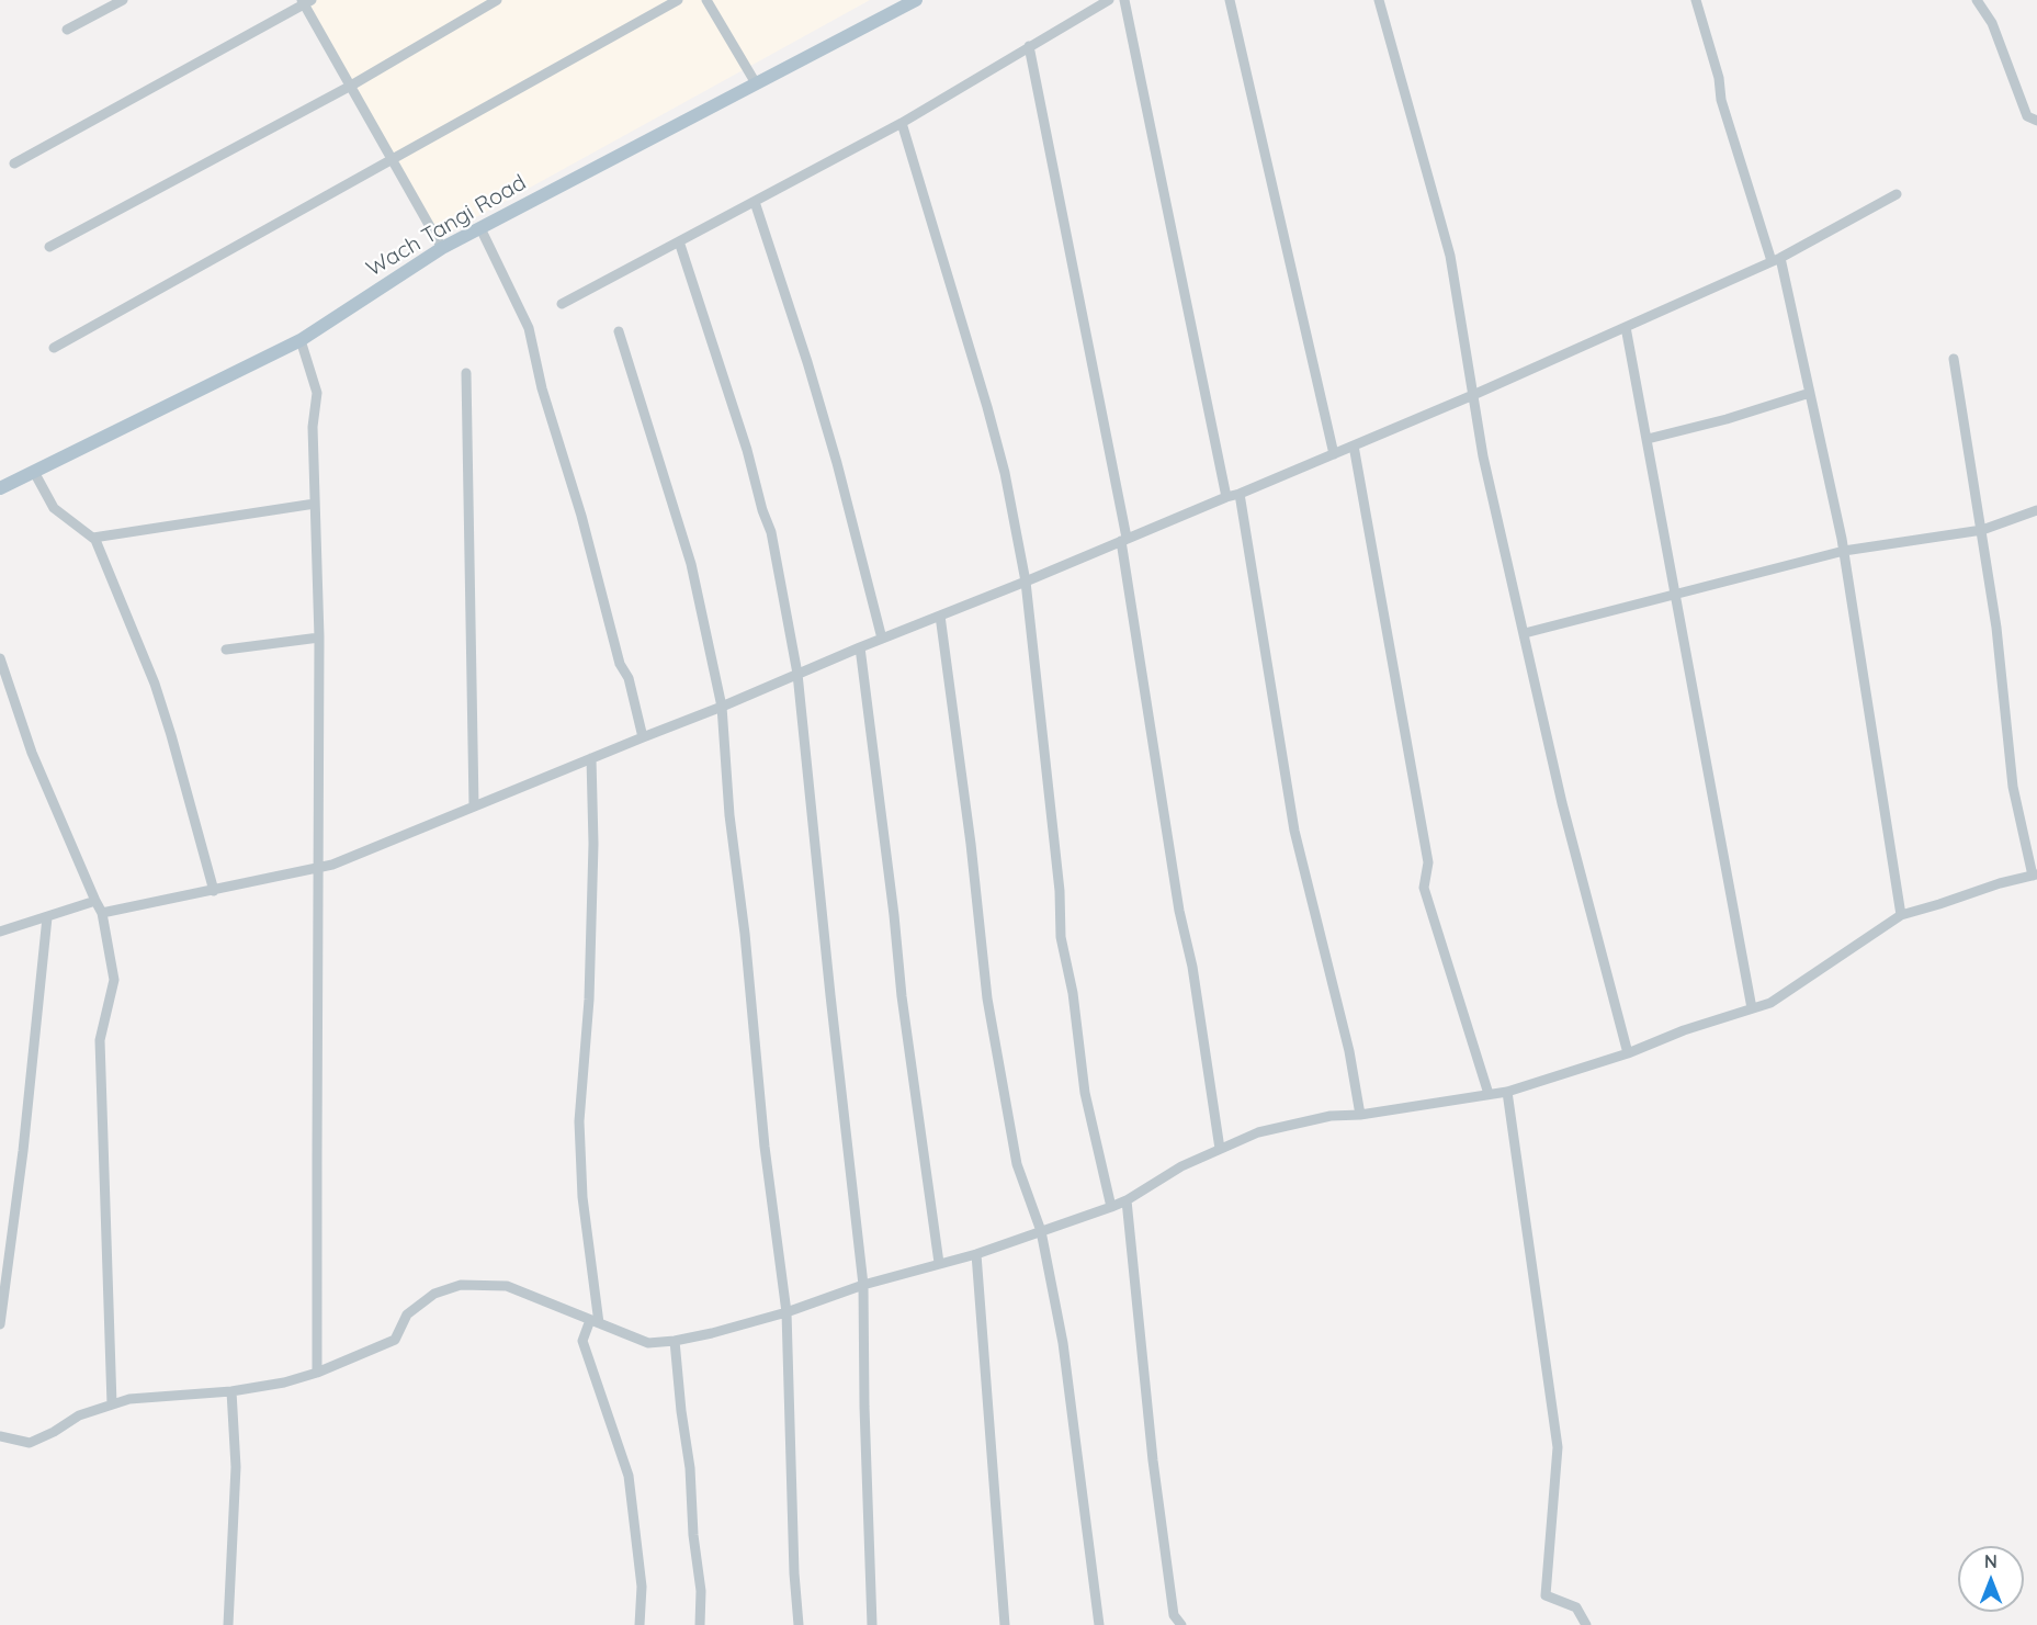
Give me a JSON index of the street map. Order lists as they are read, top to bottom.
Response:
{
  "streets": {
    "main road": ["Wach Tangi Road"]
  },
  "north": "top"
}
